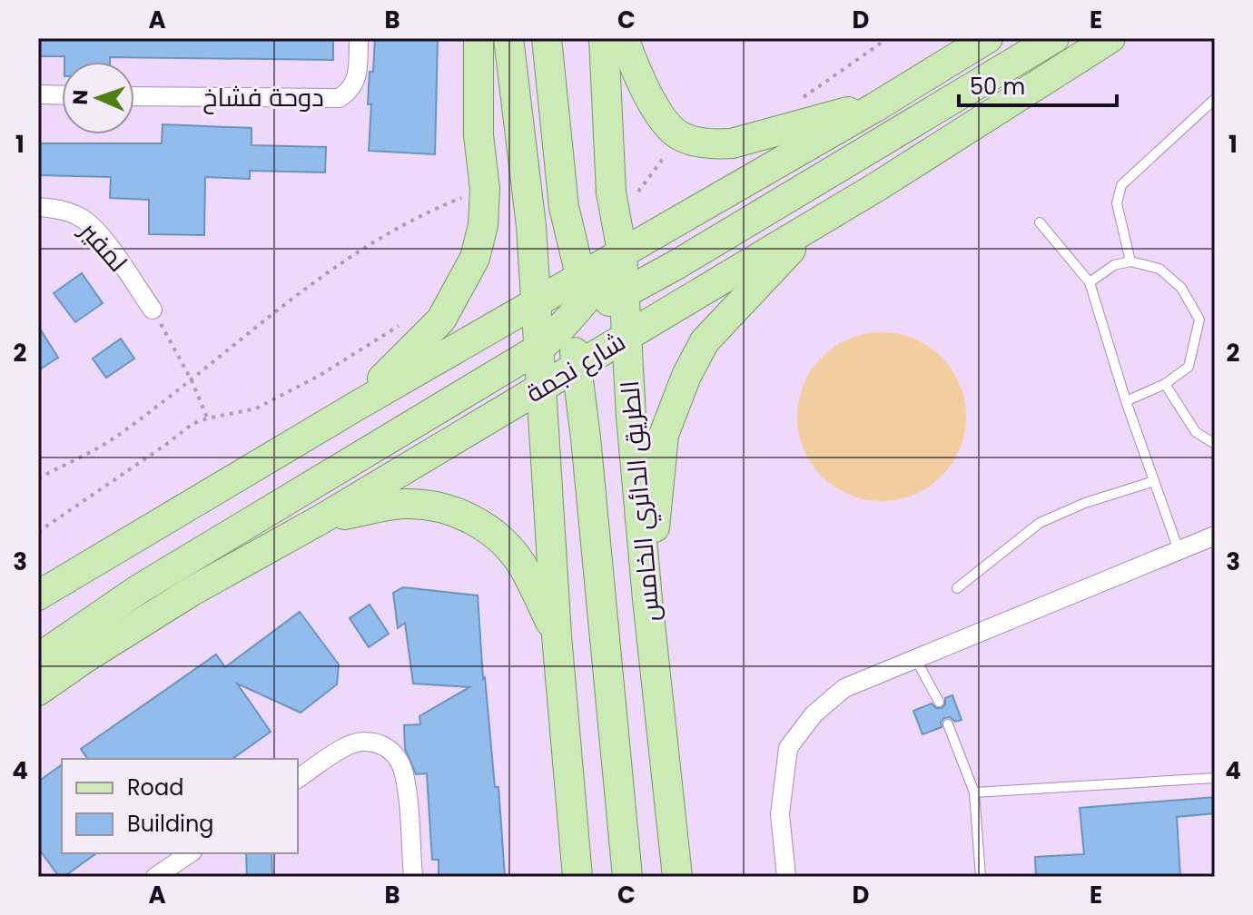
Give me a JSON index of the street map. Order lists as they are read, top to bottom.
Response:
{
  "streets": {
    "main road": ["شارع نجمة", "الطريق الدائري الخامس"],
    "street": ["دوحة فشاخ", "لمفير"]
  },
  "crossings": [
    ["شارع نجمة", "الطريق الدائري الخامس"]
  ],
  "legend": ["Road", "Building"],
  "scale_bar": "50 m",
  "north": "left",
  "grid": {
    "columns": [
      "A",
      "B",
      "C",
      "D",
      "E"
    ],
    "rows": [
      "1",
      "2",
      "3",
      "4"
    ]
  }
}
